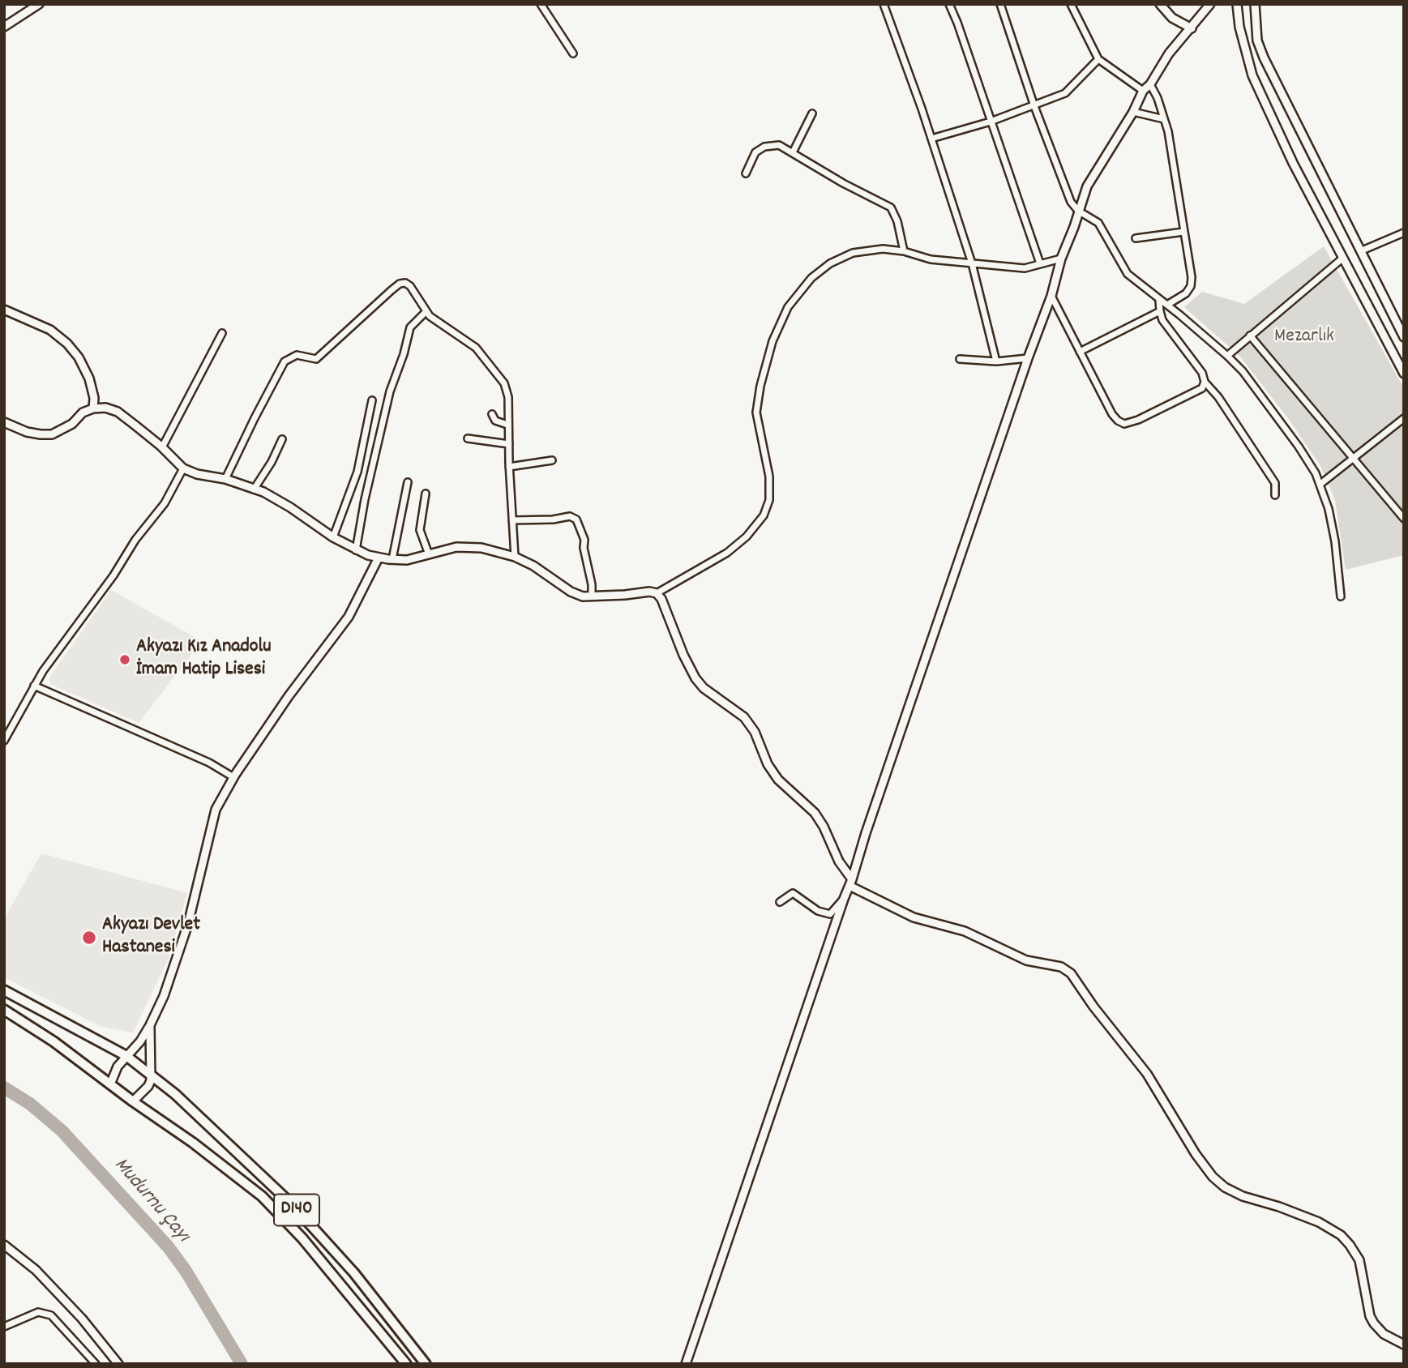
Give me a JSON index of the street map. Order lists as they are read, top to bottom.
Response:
{
  "streets": {
    "highway": ["D140"]
  },
  "water": ["Mudurnu Çayı"],
  "parks": ["Mezarlık"],
  "places": ["Akyazı Kız Anadolu İmam Hatip Lisesi", "Akyazı Devlet Hastanesi"]
}
